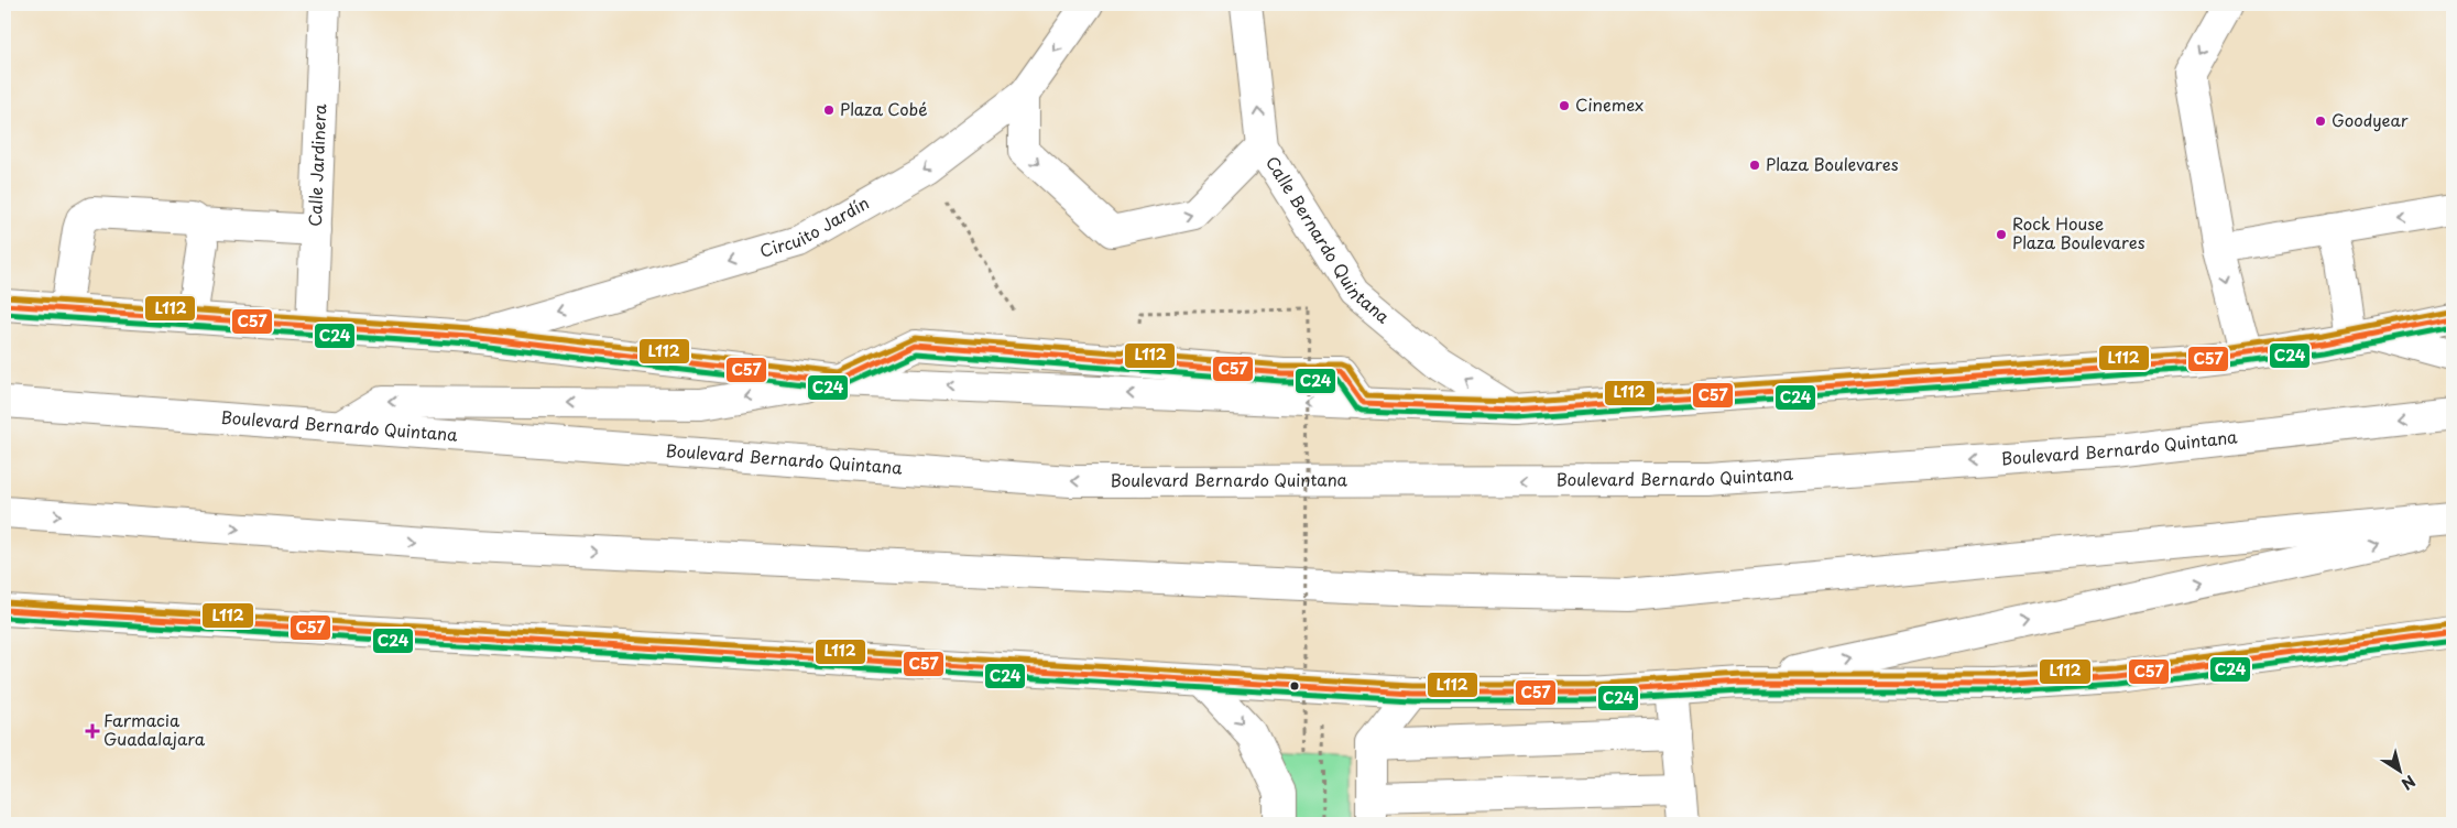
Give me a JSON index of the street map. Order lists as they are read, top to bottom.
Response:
{
  "streets": {
    "main road": [
      "Calle Jardinera",
      "Circuito Jardín",
      "Calle Bernardo Quintana",
      "Boulevard Bernardo Quintana"
    ]
  },
  "one_way": ["Calle Bernardo Quintana"],
  "places": {
    "other": [
      "Cinemex",
      "Plaza Cobé",
      "Goodyear",
      "Plaza Boulevares",
      "Rock House Plaza Boulevares"
    ],
    "health": ["Farmacia Guadalajara"]
  },
  "lines": ["transit line L112", "transit line C57", "transit line C24"],
  "north": "bottom right"
}
